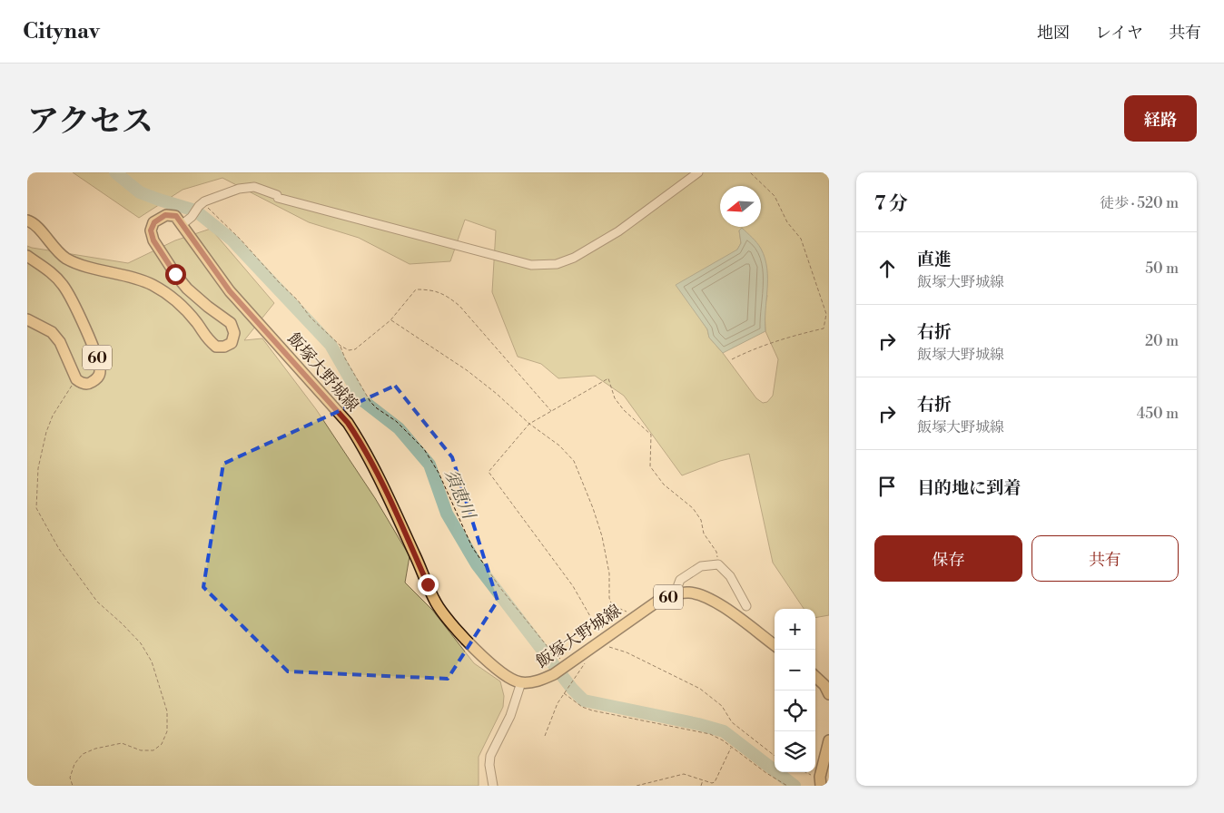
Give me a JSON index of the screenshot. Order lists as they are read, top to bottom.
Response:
{
  "streets": {
    "main road": ["60", "飯塚大野城線"]
  },
  "water": ["須恵川"],
  "north": "left",
  "page": {
    "header": "Citynav",
    "nav": ["地図", "レイヤ", "共有"],
    "title": "アクセス",
    "buttons": [
      "経路",
      ["保存", "共有"]
    ],
    "heading": ["7 分", "徒歩 · 520 m"],
    "list": [
      ["直進", "飯塚大野城線", "50 m"],
      ["右折", "飯塚大野城線", "20 m"],
      ["右折", "飯塚大野城線", "450 m"],
      "目的地に到着"
    ],
    "map_buttons": ["+", "−"]
  }
}
